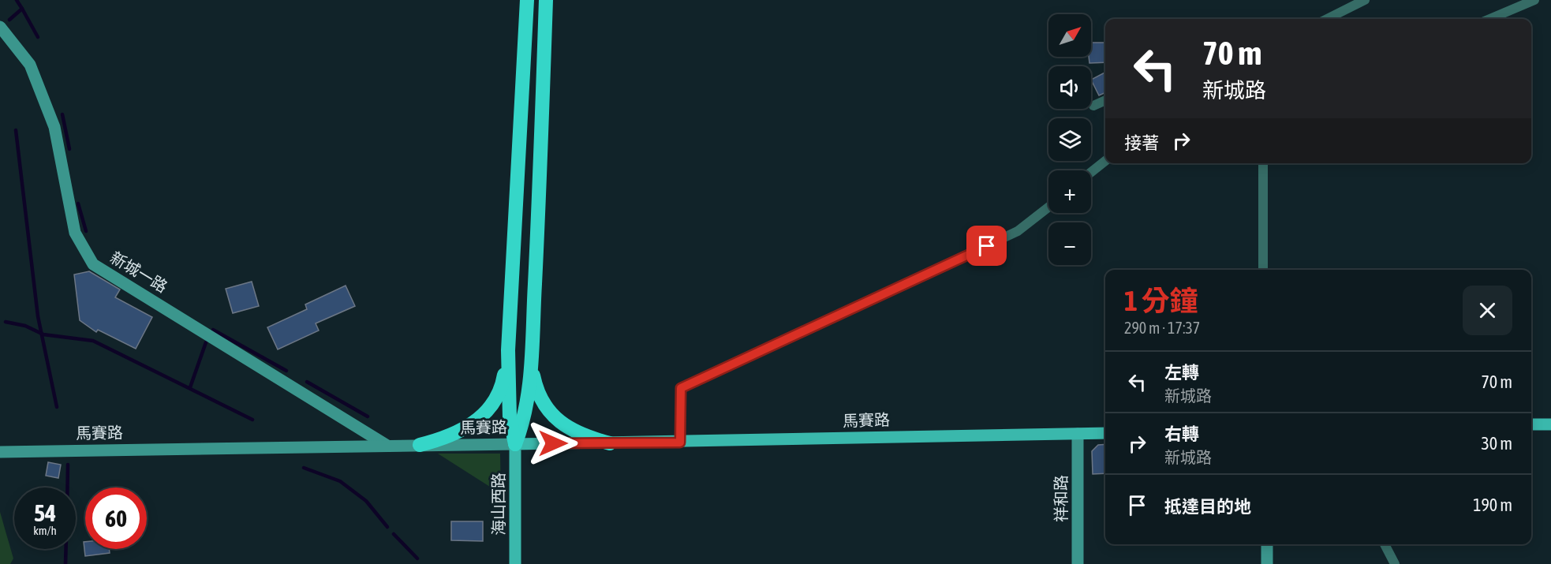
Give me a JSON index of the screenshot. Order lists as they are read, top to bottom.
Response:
{
  "streets": {
    "main road": ["馬賽路", "海山西路"],
    "street": ["新城一路", "祥和路"]
  },
  "crossings": [
    ["新城一路", "馬賽路"],
    ["馬賽路", "祥和路"],
    ["馬賽路", "海山西路"]
  ],
  "north": "top right",
  "page": {
    "map_buttons": ["+", "−"],
    "turn": ["70 m", "新城路"],
    "then": "接著",
    "heading": ["1 分鐘", "290 m · 17:37"],
    "list": [
      {
        "name": "左轉",
        "note": "新城路",
        "value": "70 m"
      },
      {
        "name": "右轉",
        "note": "新城路",
        "value": "30 m"
      },
      {
        "name": "抵達目的地",
        "value": "190 m"
      }
    ],
    "speed": "54 km/h",
    "limit": "60"
  }
}
